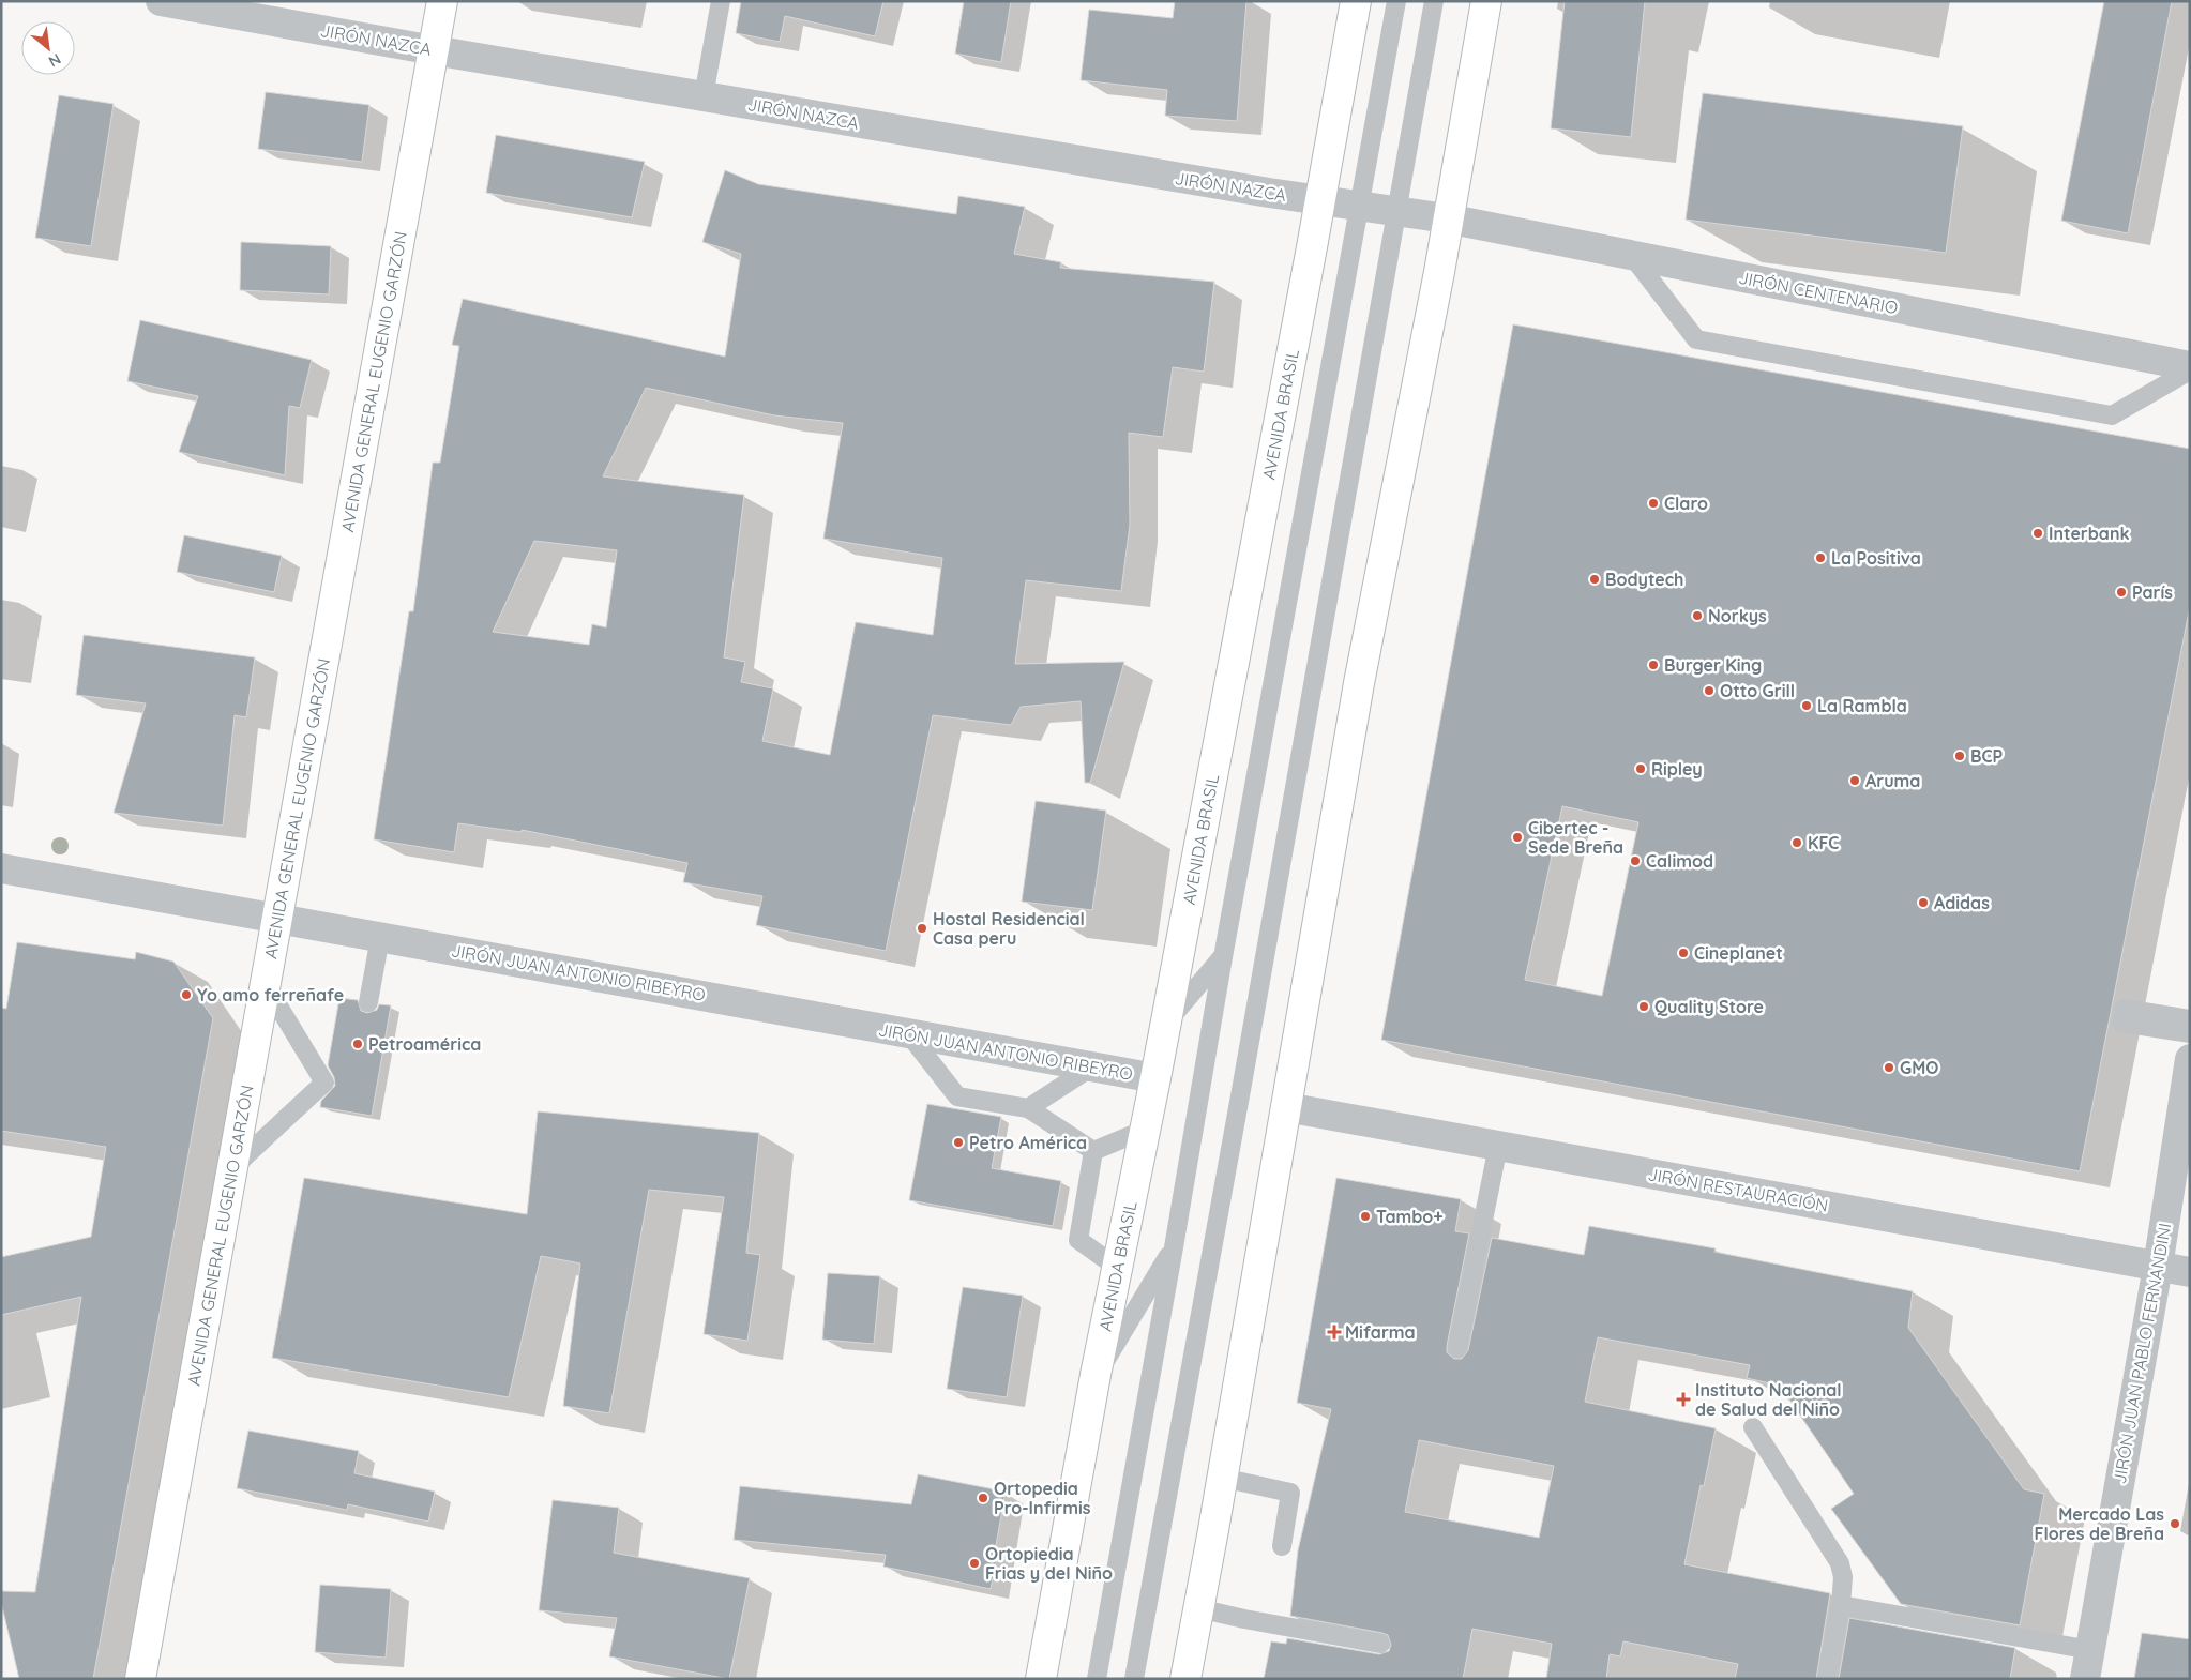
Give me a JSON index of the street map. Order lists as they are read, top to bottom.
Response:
{
  "streets": {
    "main road": ["AVENIDA GENERAL EUGENIO GARZÓN", "AVENIDA BRASIL"],
    "street": [
      "JIRÓN NAZCA",
      "JIRÓN CENTENARIO",
      "JIRÓN JUAN ANTONIO RIBEYRO",
      "JIRÓN RESTAURACIÓN",
      "JIRÓN JUAN PABLO FERNANDINI"
    ]
  },
  "crossings": [
    ["JIRÓN NAZCA", "JIRÓN CENTENARIO"],
    ["JIRÓN NAZCA", "AVENIDA GENERAL EUGENIO GARZÓN"],
    ["JIRÓN NAZCA", "AVENIDA BRASIL"],
    ["AVENIDA GENERAL EUGENIO GARZÓN", "JIRÓN JUAN ANTONIO RIBEYRO"],
    ["AVENIDA BRASIL", "JIRÓN JUAN ANTONIO RIBEYRO"],
    ["JIRÓN RESTAURACIÓN", "JIRÓN JUAN PABLO FERNANDINI"]
  ],
  "places": {
    "other": [
      "Claro",
      "Interbank",
      "La Positiva",
      "Bodytech",
      "París",
      "Norkys",
      "Burger King",
      "Otto Grill",
      "La Rambla",
      "BCP",
      "Ripley",
      "Aruma",
      "Cibertec - Sede Breña",
      "KFC",
      "Calimod",
      "Adidas",
      "Hostal Residencial Casa peru",
      "Cineplanet",
      "Yo amo ferreñafe",
      "Quality Store",
      "Petroamérica",
      "GMO",
      "Petro América",
      "Tambo+",
      "Ortopedia Pro-Infirmis",
      "Mercado Las Flores de Breña",
      "Ortopiedia Frias y del Niño"
    ],
    "health": ["Mifarma", "Instituto Nacional de Salud del Niño"]
  },
  "north": "bottom right"
}
